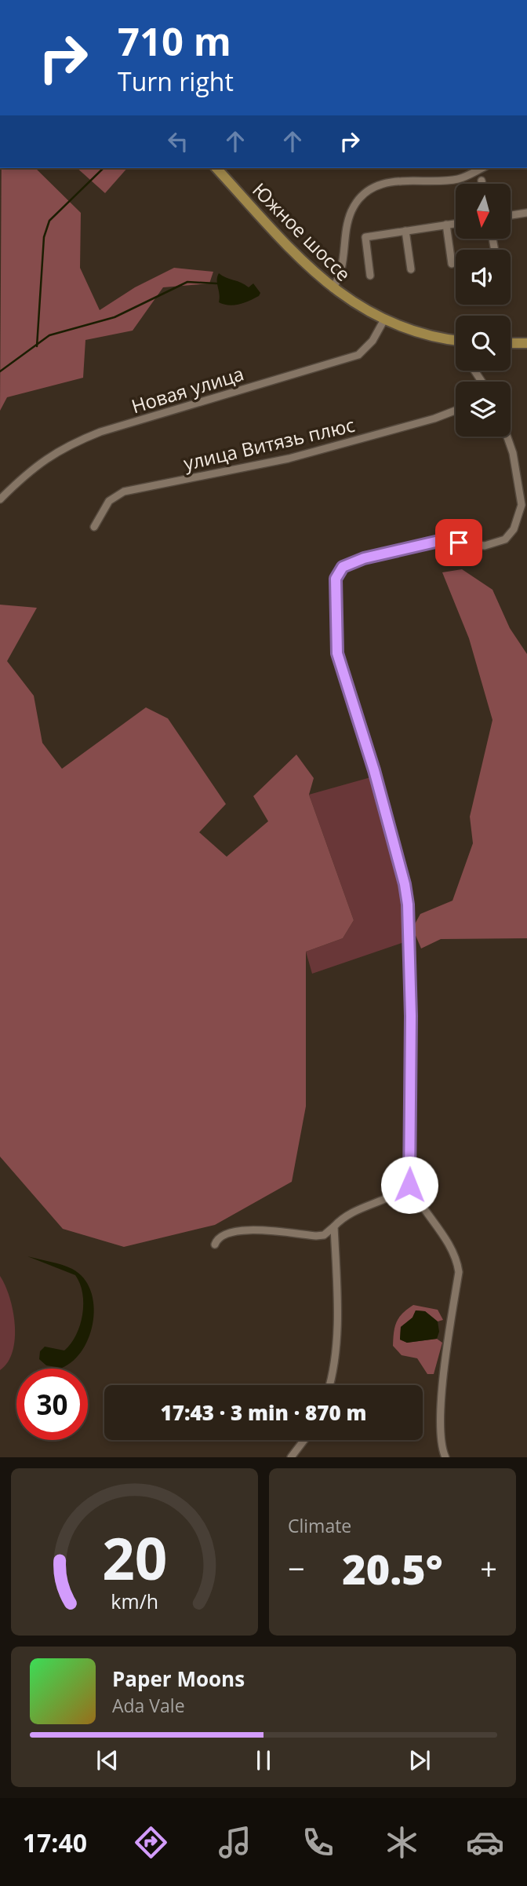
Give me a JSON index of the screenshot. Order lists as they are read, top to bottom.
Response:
{
  "streets": {
    "main road": ["Южное шоссе"],
    "street": ["Новая улица", "улица Витязь плюс"]
  },
  "crossings": [
    ["Южное шоссе", "Новая улица"]
  ],
  "north": "bottom",
  "page": {
    "turn": ["710 m", "Turn right"],
    "limit": "30",
    "trip": "17:43 · 3 min · 870 m",
    "tile": "Climate",
    "heat": ["−", "20.5°", "+"],
    "song": ["Paper Moons", "Ada Vale"],
    "tabs": "17:40",
    "gauge": ["20", "km/h"]
  }
}
